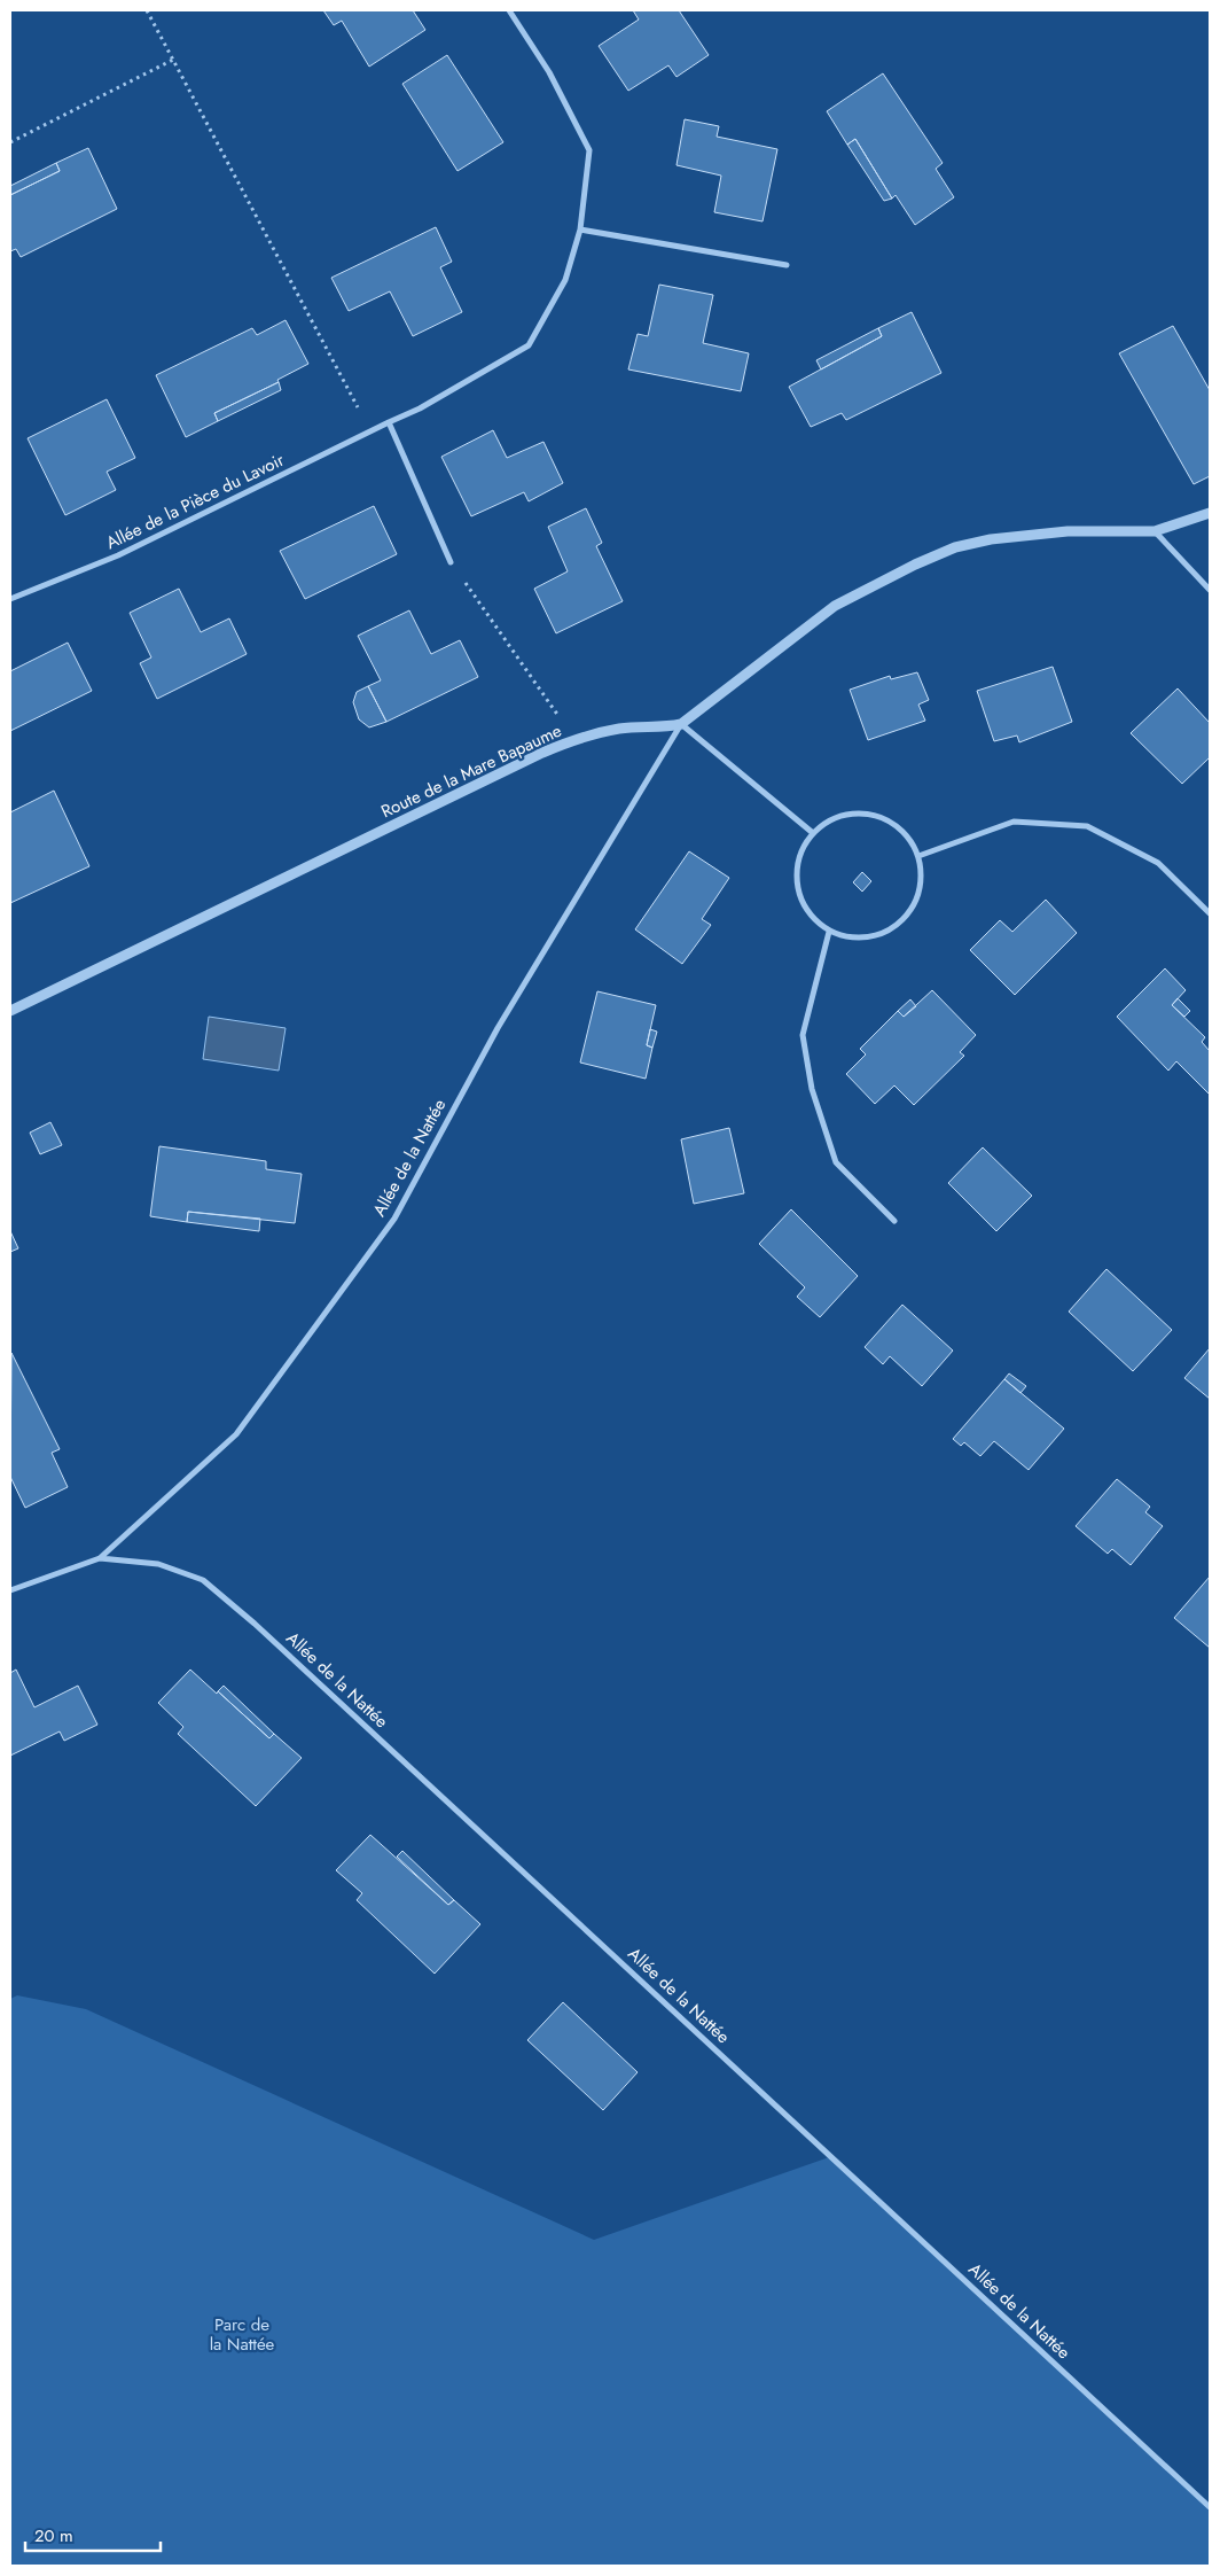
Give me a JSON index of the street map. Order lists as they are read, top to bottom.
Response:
{
  "streets": {
    "street": ["Allée de la Pièce du Lavoir", "Route de la Mare Bapaume", "Allée de la Nattée"]
  },
  "crossings": [
    ["Route de la Mare Bapaume", "Allée de la Nattée"]
  ],
  "parks": ["Parc de la Nattée"],
  "scale_bar": "20 m"
}
